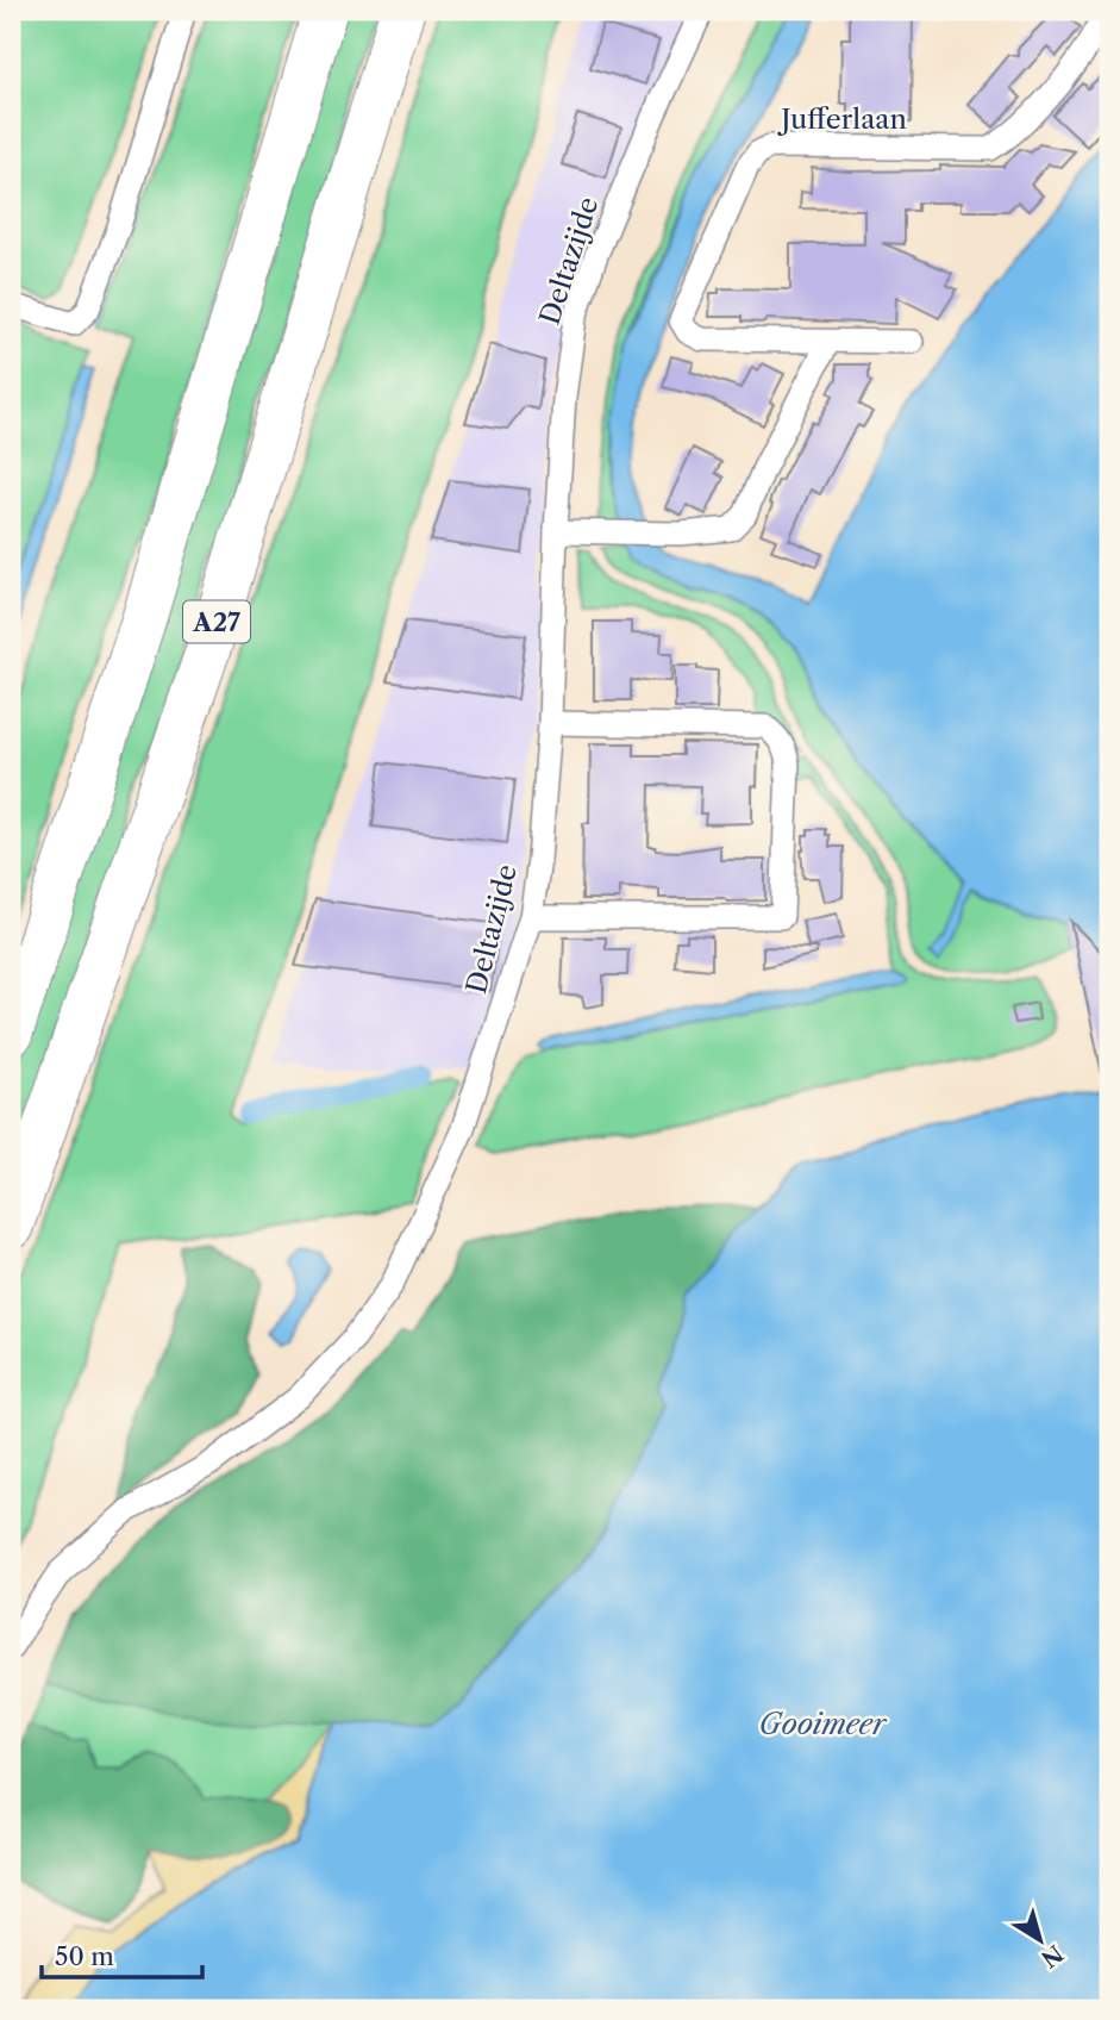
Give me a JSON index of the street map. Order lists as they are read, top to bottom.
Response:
{
  "streets": {
    "highway": ["A27"],
    "street": ["Jufferlaan", "Deltazijde"]
  },
  "water": ["Gooimeer"],
  "scale_bar": "50 m",
  "north": "bottom right"
}
